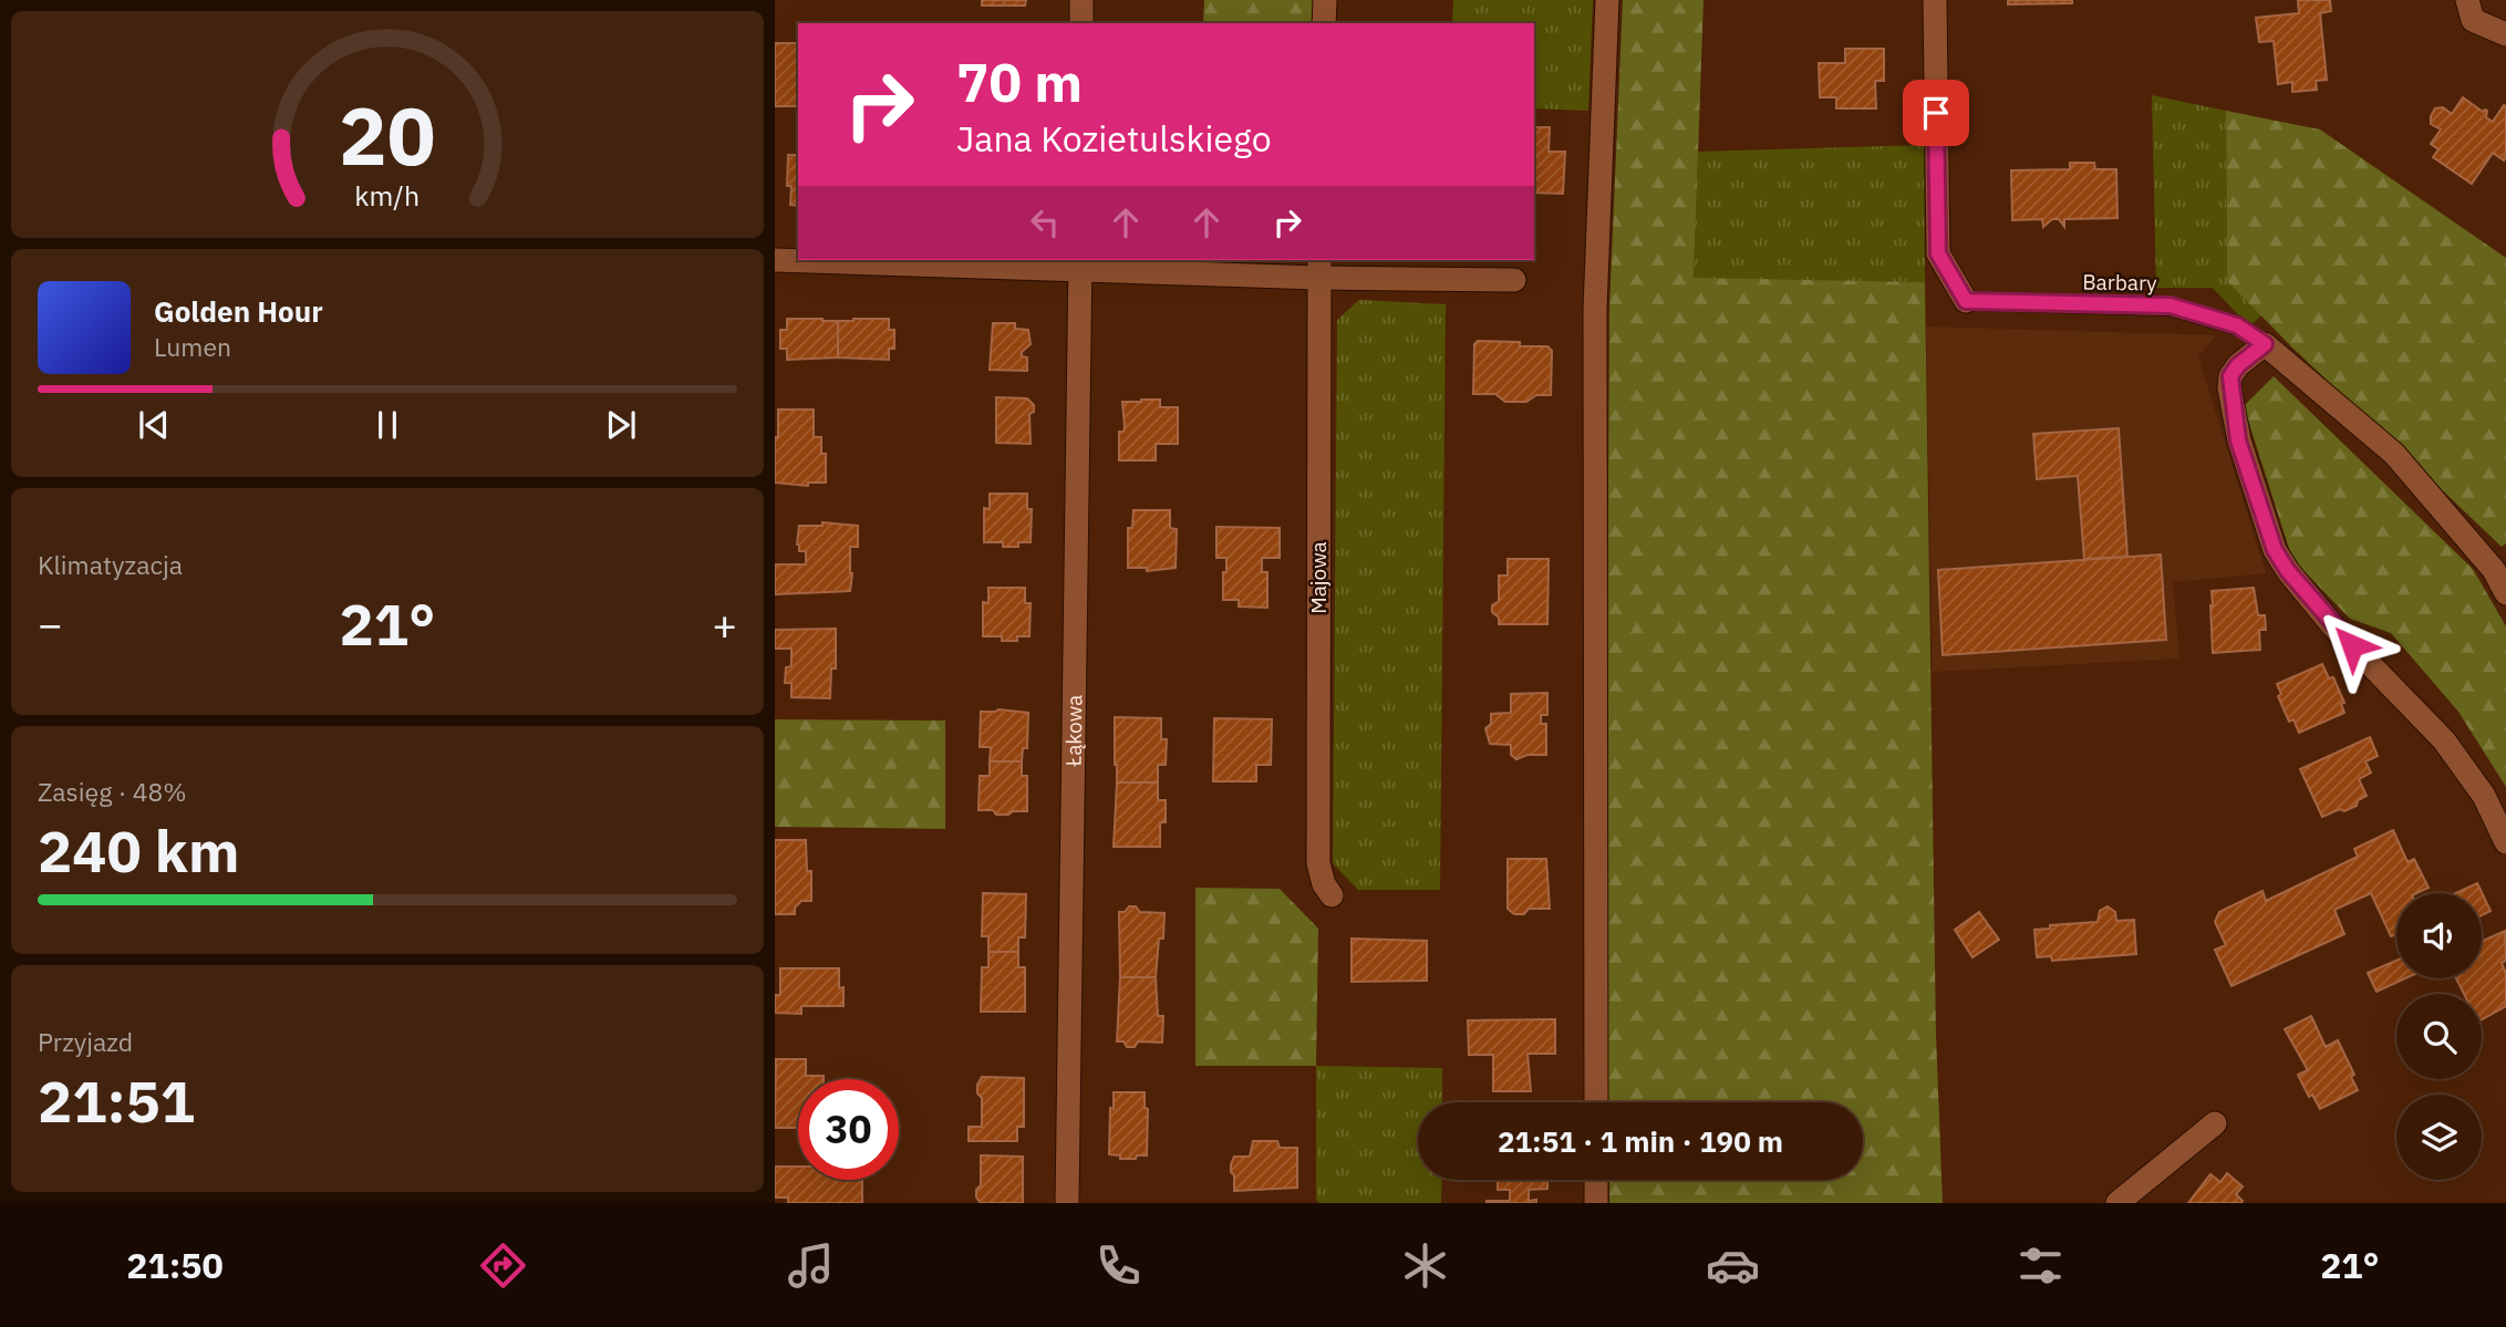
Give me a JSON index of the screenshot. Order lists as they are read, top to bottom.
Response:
{
  "streets": {
    "street": ["Majowa", "Łąkowa"],
    "lane": ["Barbary"]
  },
  "page": {
    "turn": ["70 m", "Jana Kozietulskiego"],
    "song": ["Golden Hour", "Lumen"],
    "tile": [
      "Klimatyzacja",
      ["Zasięg · 48%", "240 km"],
      ["Przyjazd", "21:51"]
    ],
    "heat": ["−", "21°", "+"],
    "limit": "30",
    "trip": "21:51 · 1 min · 190 m",
    "tabs": ["21:50", "21°"],
    "gauge": ["20", "km/h"]
  }
}
